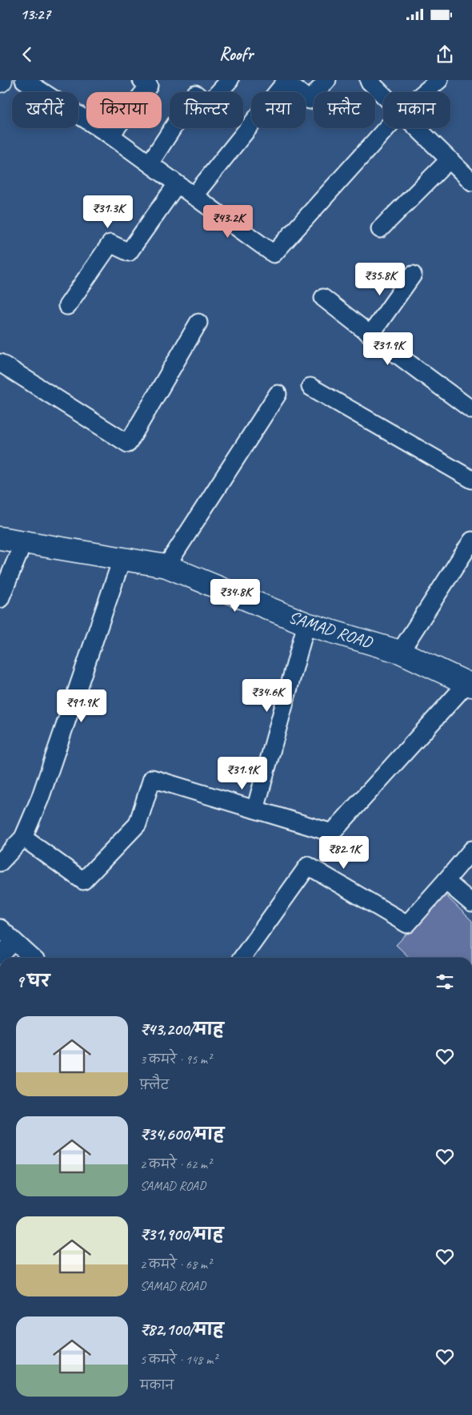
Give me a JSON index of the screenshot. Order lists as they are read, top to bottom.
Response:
{
  "streets": {
    "street": ["SAMAD ROAD"]
  },
  "page": {
    "status": "13:27",
    "header": "Roofr",
    "chip": [
      "खरीदें",
      "किराया",
      "फ़िल्टर",
      "नया",
      "फ़्लैट",
      "मकान"
    ],
    "price": [
      "₹31.3K",
      "₹43.2K",
      "₹35.8K",
      "₹31.9K",
      "₹34.8K",
      "₹34.6K",
      "₹91.9K",
      "₹31.9K",
      "₹82.1K"
    ],
    "heading": "9 घर",
    "list": [
      {
        "name": "₹43,200/माह",
        "note": "3 कमरे · 95 m² · फ़्लैट"
      },
      {
        "name": "₹34,600/माह",
        "note": "2 कमरे · 62 m² · SAMAD ROAD"
      },
      {
        "name": "₹31,900/माह",
        "note": "2 कमरे · 68 m² · SAMAD ROAD"
      },
      {
        "name": "₹82,100/माह",
        "note": "5 कमरे · 148 m² · मकान"
      }
    ]
  }
}
